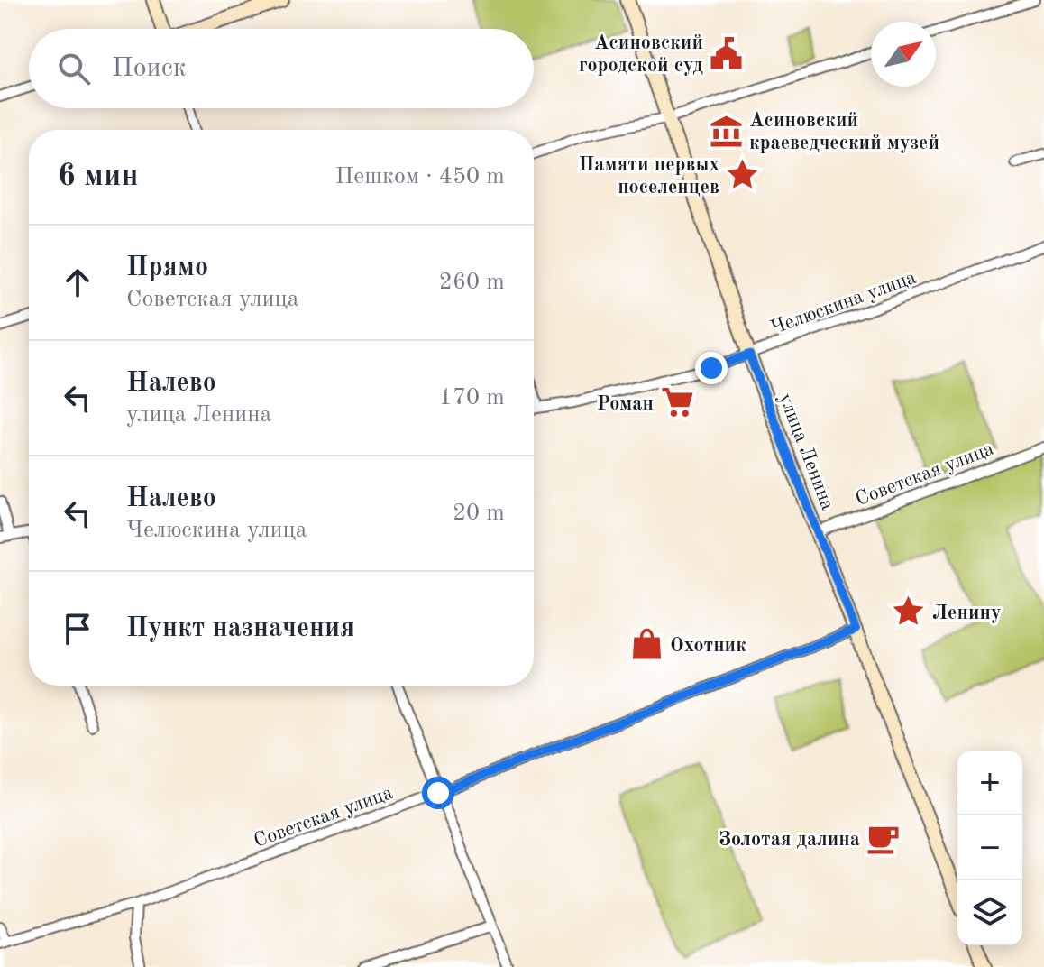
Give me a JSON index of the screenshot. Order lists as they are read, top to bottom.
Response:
{
  "streets": {
    "main road": ["улица Ленина"],
    "street": ["Челюскина улица", "Советская улица"]
  },
  "crossings": [
    ["Челюскина улица", "улица Ленина"],
    ["улица Ленина", "Советская улица"]
  ],
  "places": {
    "public building": ["Асиновский городской суд"],
    "museum": ["Асиновский краеведческий музей"],
    "place": ["Памяти первых поселенцев", "Ленину"],
    "supermarket": ["Роман"],
    "shop": ["Охотник"],
    "cafe": ["Золотая далина"]
  },
  "north": "top right",
  "page": {
    "search": "Поиск",
    "heading": ["6 мин", "Пешком · 450 m"],
    "list": [
      ["Прямо", "Советская улица", "260 m"],
      ["Налево", "улица Ленина", "170 m"],
      ["Налево", "Челюскина улица", "20 m"],
      "Пункт назначения"
    ],
    "map_buttons": ["+", "−"]
  }
}
